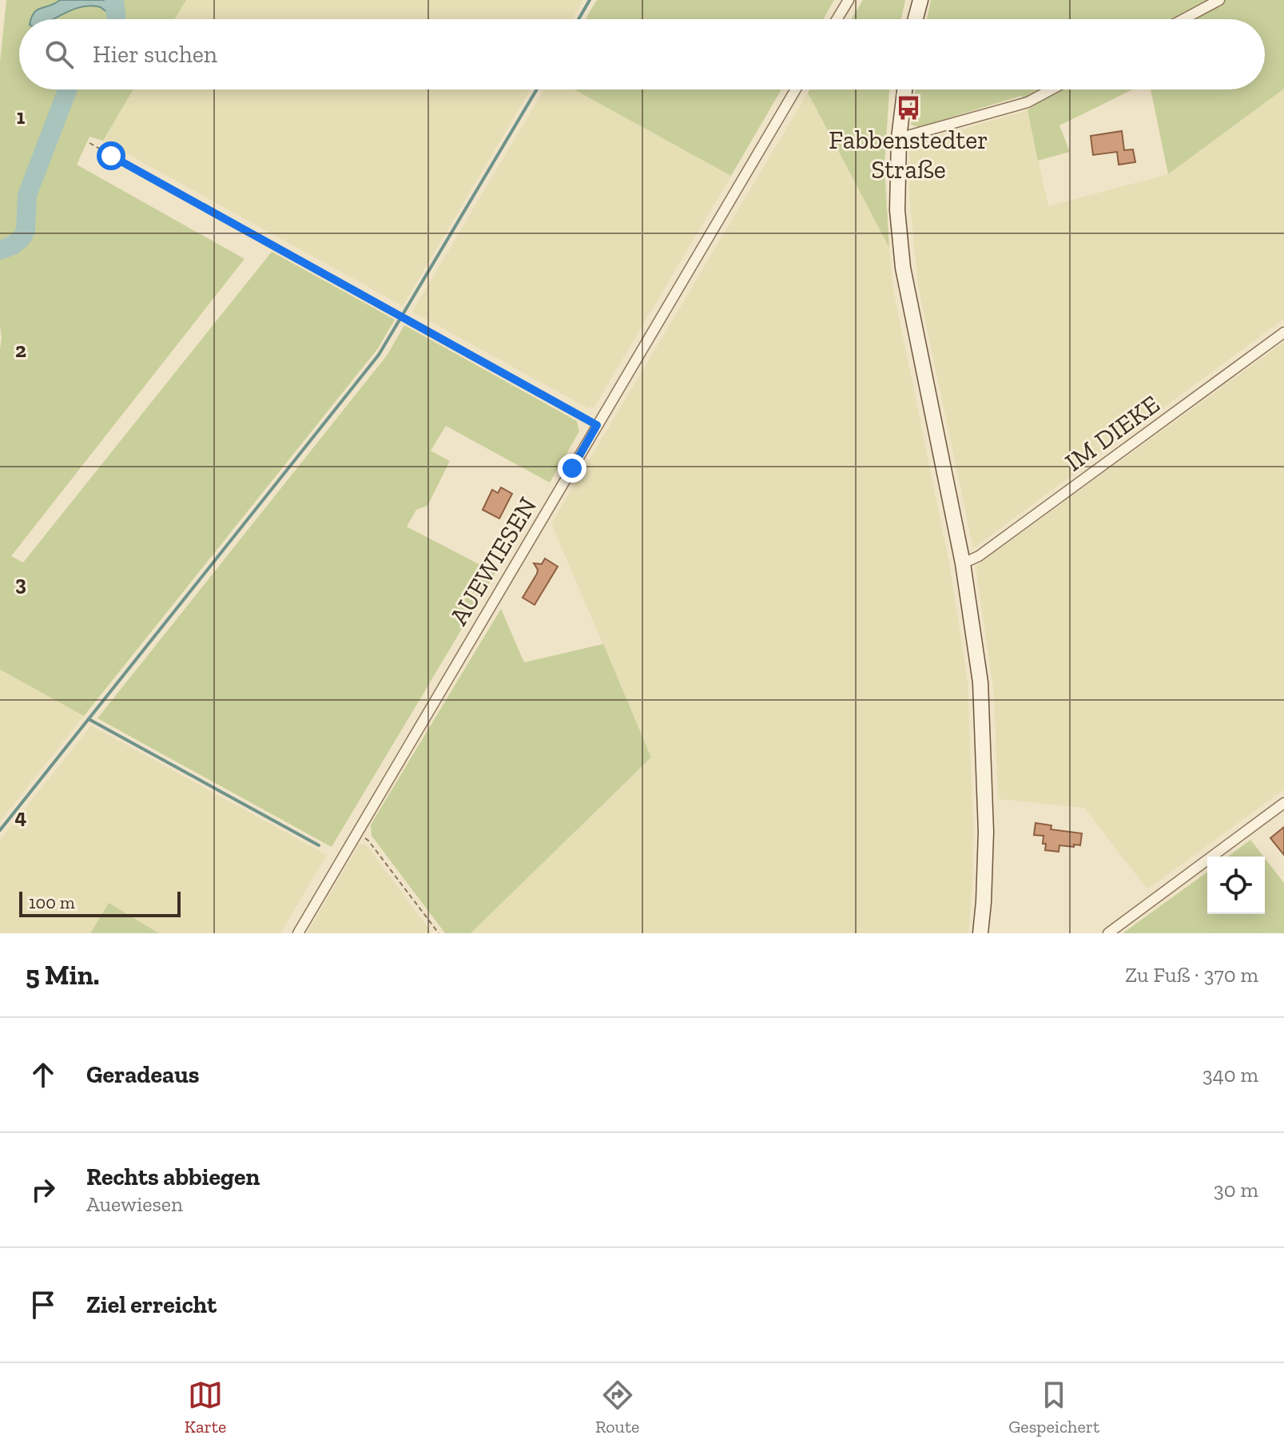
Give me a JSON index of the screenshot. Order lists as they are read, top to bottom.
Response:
{
  "streets": {
    "street": ["IM DIEKE", "AUEWIESEN"]
  },
  "places": {
    "bus stop": ["Fabbenstedter Straße"]
  },
  "scale_bar": "100 m",
  "page": {
    "search": "Hier suchen",
    "scale": "100 m",
    "heading": ["5 Min.", "Zu Fuß · 370 m"],
    "list": [
      ["Geradeaus", "340 m"],
      ["Rechts abbiegen", "Auewiesen", "30 m"],
      "Ziel erreicht"
    ],
    "nav": ["Karte", "Route", "Gespeichert"]
  },
  "grid": {
    "rows": [
      "1",
      "2",
      "3",
      "4"
    ]
  }
}
